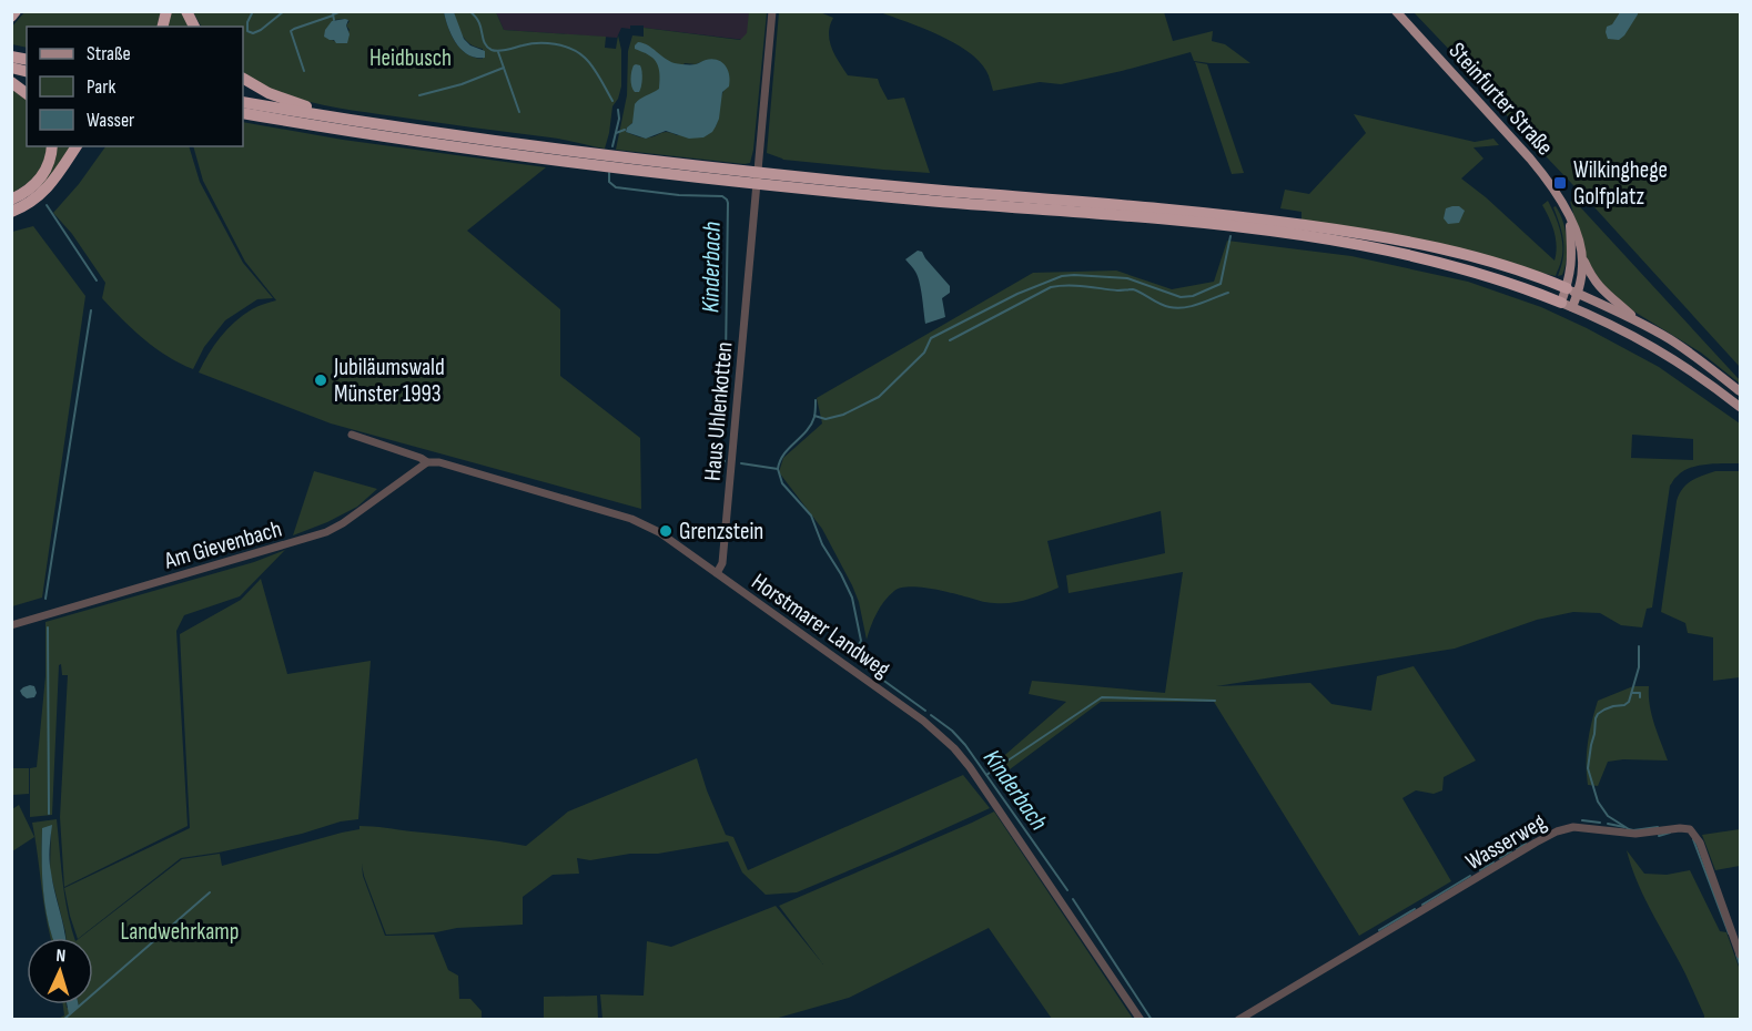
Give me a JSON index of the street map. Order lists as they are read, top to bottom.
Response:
{
  "streets": {
    "main road": ["Steinfurter Straße"],
    "street": [
      "Haus Uhlenkotten",
      "Am Gievenbach",
      "Horstmarer Landweg",
      "Wasserweg"
    ]
  },
  "crossings": [
    ["Haus Uhlenkotten", "Horstmarer Landweg"],
    ["Am Gievenbach", "Horstmarer Landweg"]
  ],
  "water": ["Kinderbach"],
  "parks": ["Heidbusch", "Landwehrkamp"],
  "places": {
    "transit": ["Wilkinghege Golfplatz"],
    "other": ["Jubiläumswald Münster 1993", "Grenzstein"]
  },
  "legend": ["Straße", "Park", "Wasser"],
  "north": "top"
}
